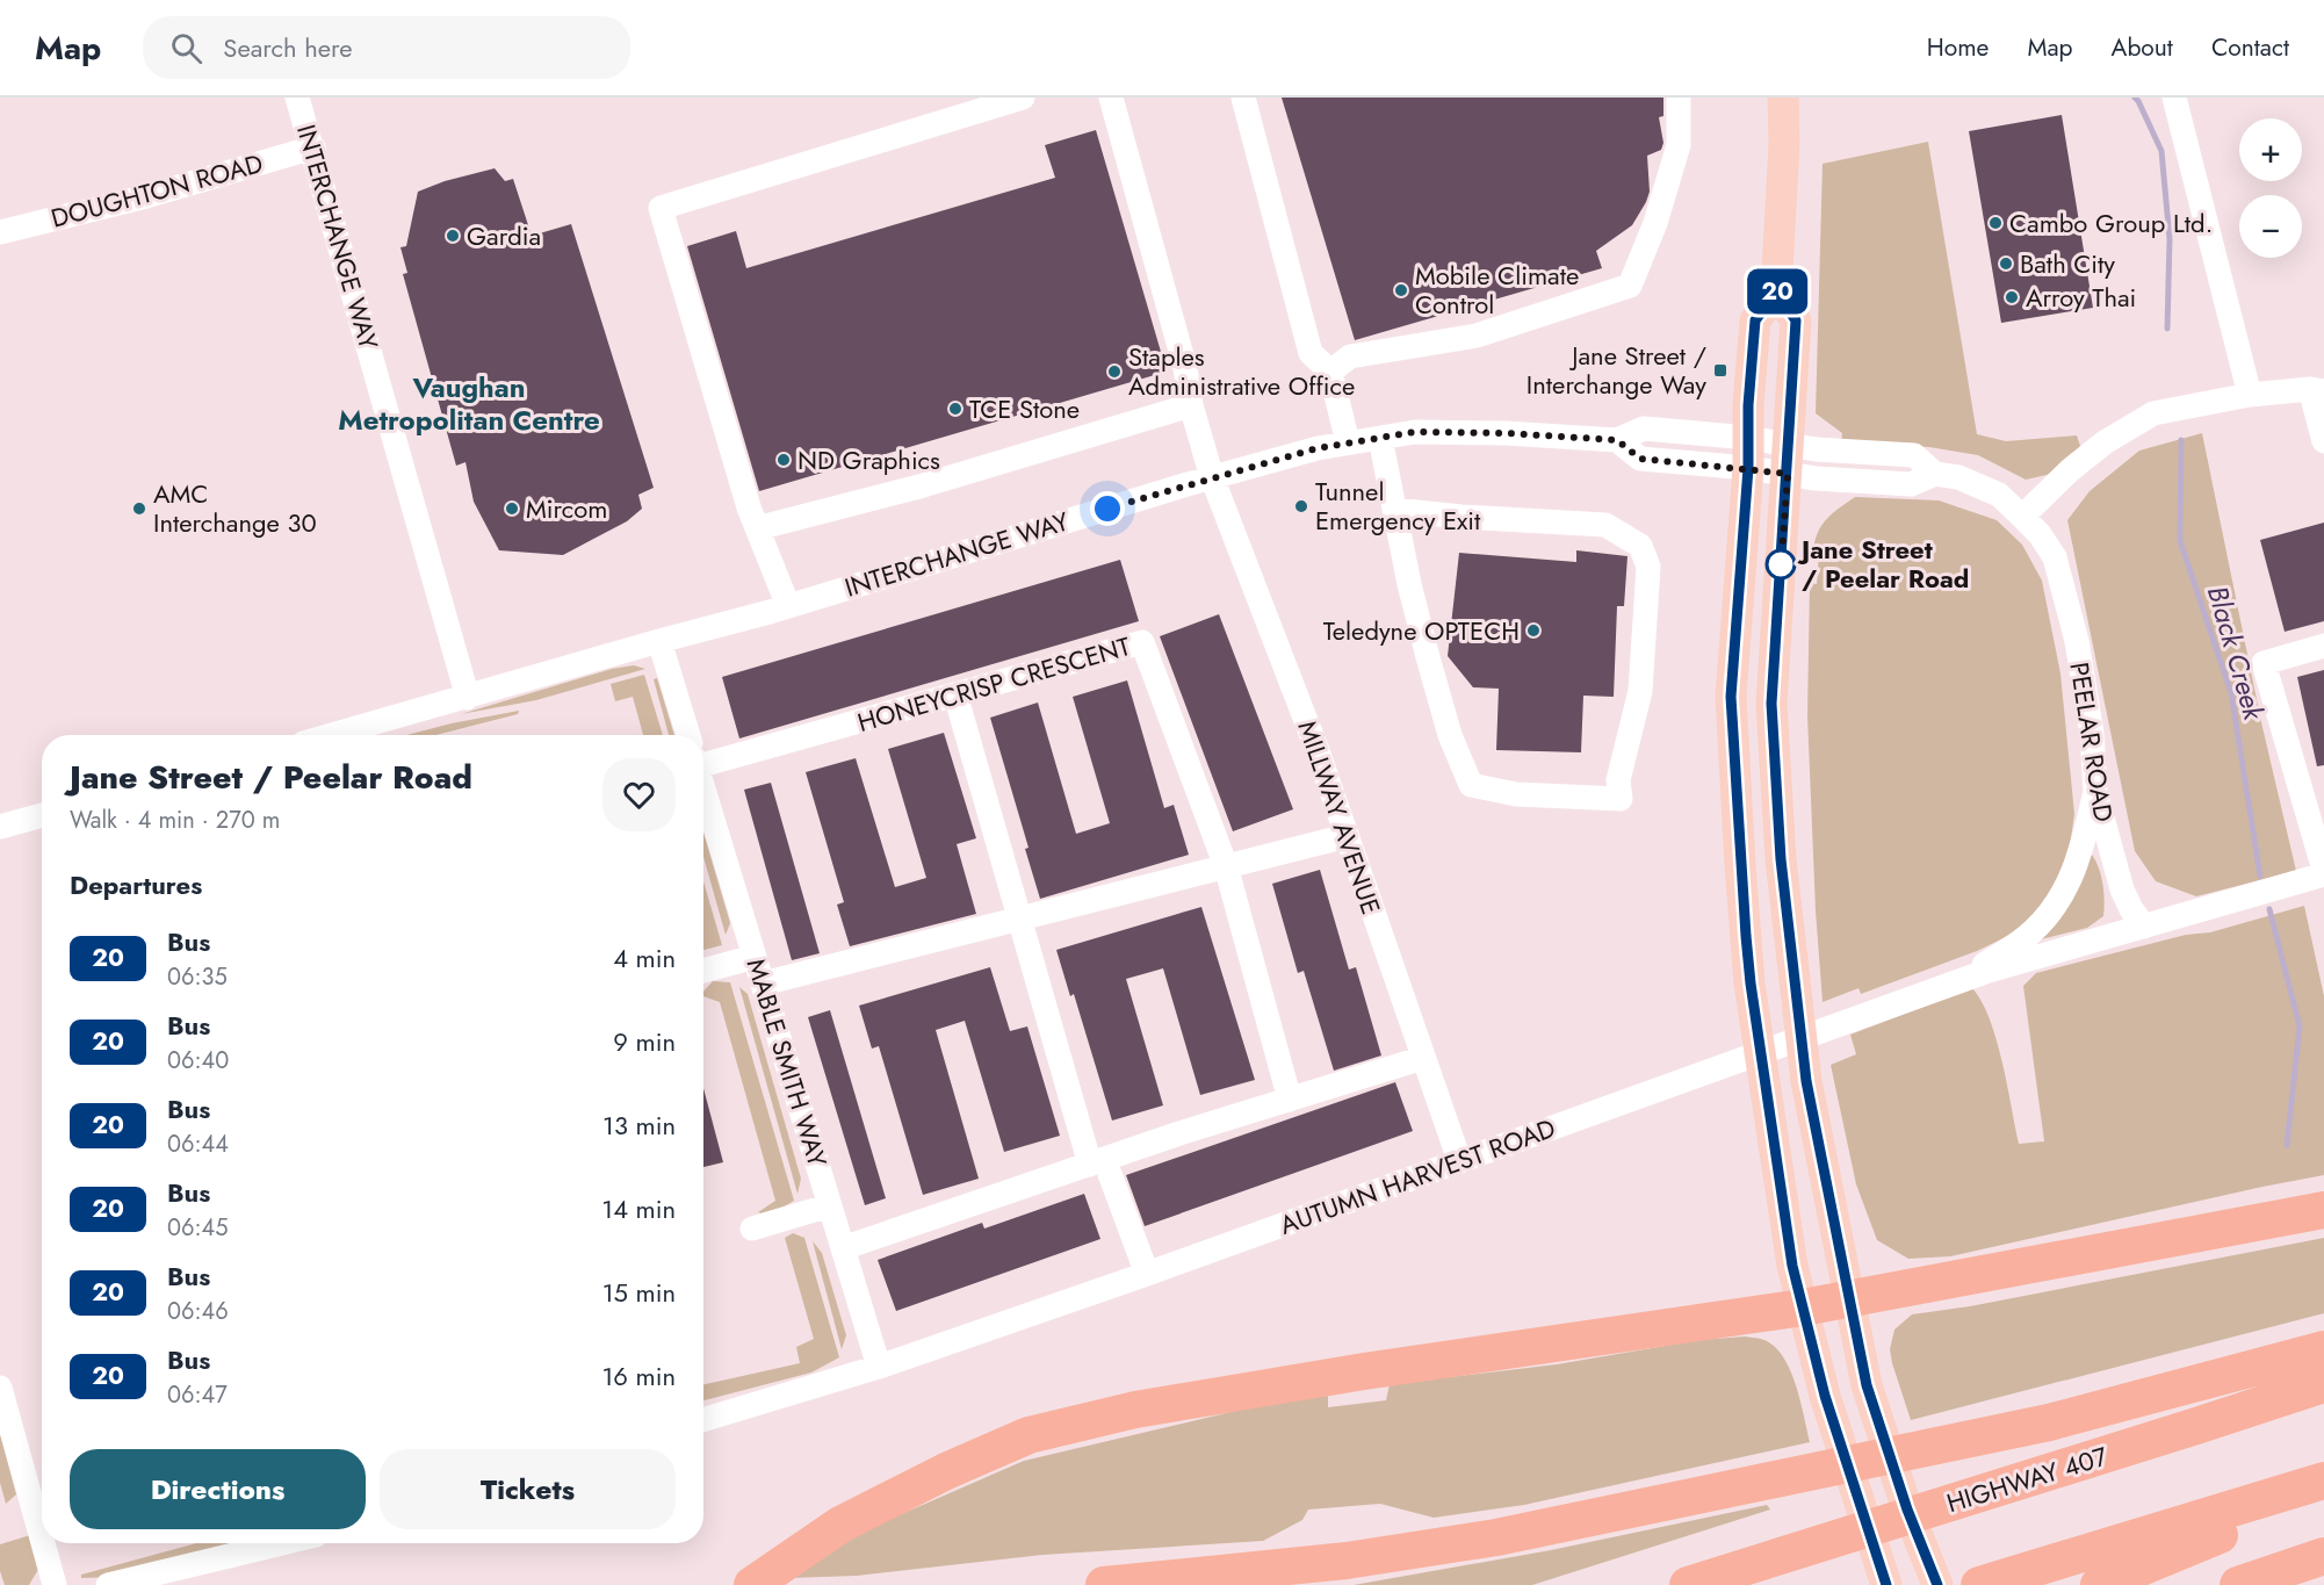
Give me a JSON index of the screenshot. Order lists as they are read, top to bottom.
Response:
{
  "streets": {
    "highway": ["HIGHWAY 407"],
    "street": [
      "DOUGHTON ROAD",
      "INTERCHANGE WAY",
      "HONEYCRISP CRESCENT",
      "PEELAR ROAD",
      "MILLWAY AVENUE",
      "MABLE SMITH WAY",
      "AUTUMN HARVEST ROAD"
    ]
  },
  "crossings": [
    ["DOUGHTON ROAD", "INTERCHANGE WAY"],
    ["INTERCHANGE WAY", "PEELAR ROAD"],
    ["INTERCHANGE WAY", "MILLWAY AVENUE"],
    ["INTERCHANGE WAY", "MABLE SMITH WAY"],
    ["MILLWAY AVENUE", "AUTUMN HARVEST ROAD"],
    ["MABLE SMITH WAY", "AUTUMN HARVEST ROAD"]
  ],
  "districts": ["Vaughan Metropolitan Centre"],
  "water": ["Black Creek"],
  "places": {
    "other": [
      "Cambo Group Ltd.",
      "Gardia",
      "Bath City",
      "Mobile Climate Control",
      "Arroy Thai",
      "Staples Administrative Office",
      "TCE Stone",
      "ND Graphics",
      "Tunnel Emergency Exit",
      "AMC Interchange 30",
      "Mircom",
      "Jane Street / Peelar Road",
      "Teledyne OPTECH"
    ],
    "transit": ["Jane Street / Interchange Way"]
  },
  "lines": ["bus line 20"],
  "page": {
    "header": "Map",
    "search": "Search here",
    "nav": [
      "Home",
      "Map",
      "About",
      "Contact"
    ],
    "on_map": "20",
    "map_buttons": ["+", "−"],
    "heading": [
      ["Jane Street / Peelar Road", "Walk · 4 min · 270 m"],
      "Departures"
    ],
    "list": [
      {
        "mark": "20",
        "name": "Bus",
        "note": "06:35",
        "value": "4 min"
      },
      {
        "mark": "20",
        "name": "Bus",
        "note": "06:40",
        "value": "9 min"
      },
      {
        "mark": "20",
        "name": "Bus",
        "note": "06:44",
        "value": "13 min"
      },
      {
        "mark": "20",
        "name": "Bus",
        "note": "06:45",
        "value": "14 min"
      },
      {
        "mark": "20",
        "name": "Bus",
        "note": "06:46",
        "value": "15 min"
      },
      {
        "mark": "20",
        "name": "Bus",
        "note": "06:47",
        "value": "16 min"
      }
    ],
    "buttons": ["Directions", "Tickets"]
  }
}
